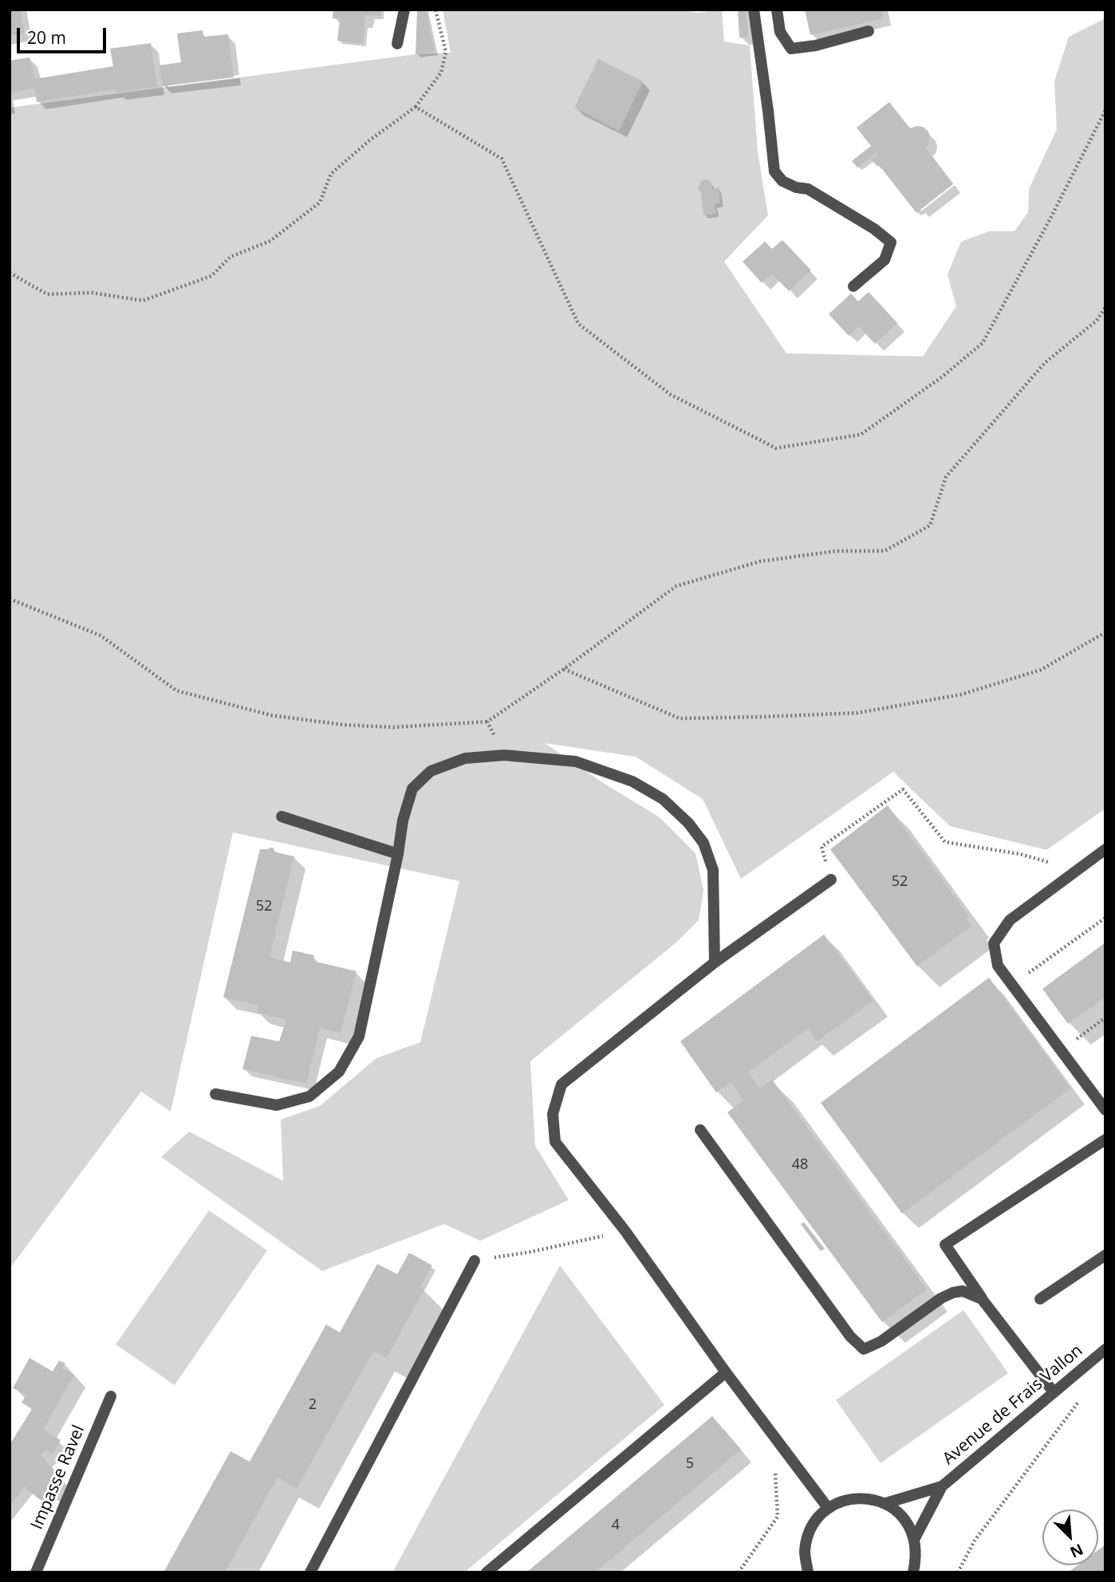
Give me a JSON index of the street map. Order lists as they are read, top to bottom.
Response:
{
  "streets": {
    "street": ["Avenue de Frais Vallon", "Impasse Ravel"]
  },
  "house_numbers": [
    "52",
    "52",
    "48",
    "2",
    "5",
    "4"
  ],
  "scale_bar": "20 m",
  "north": "bottom right"
}
